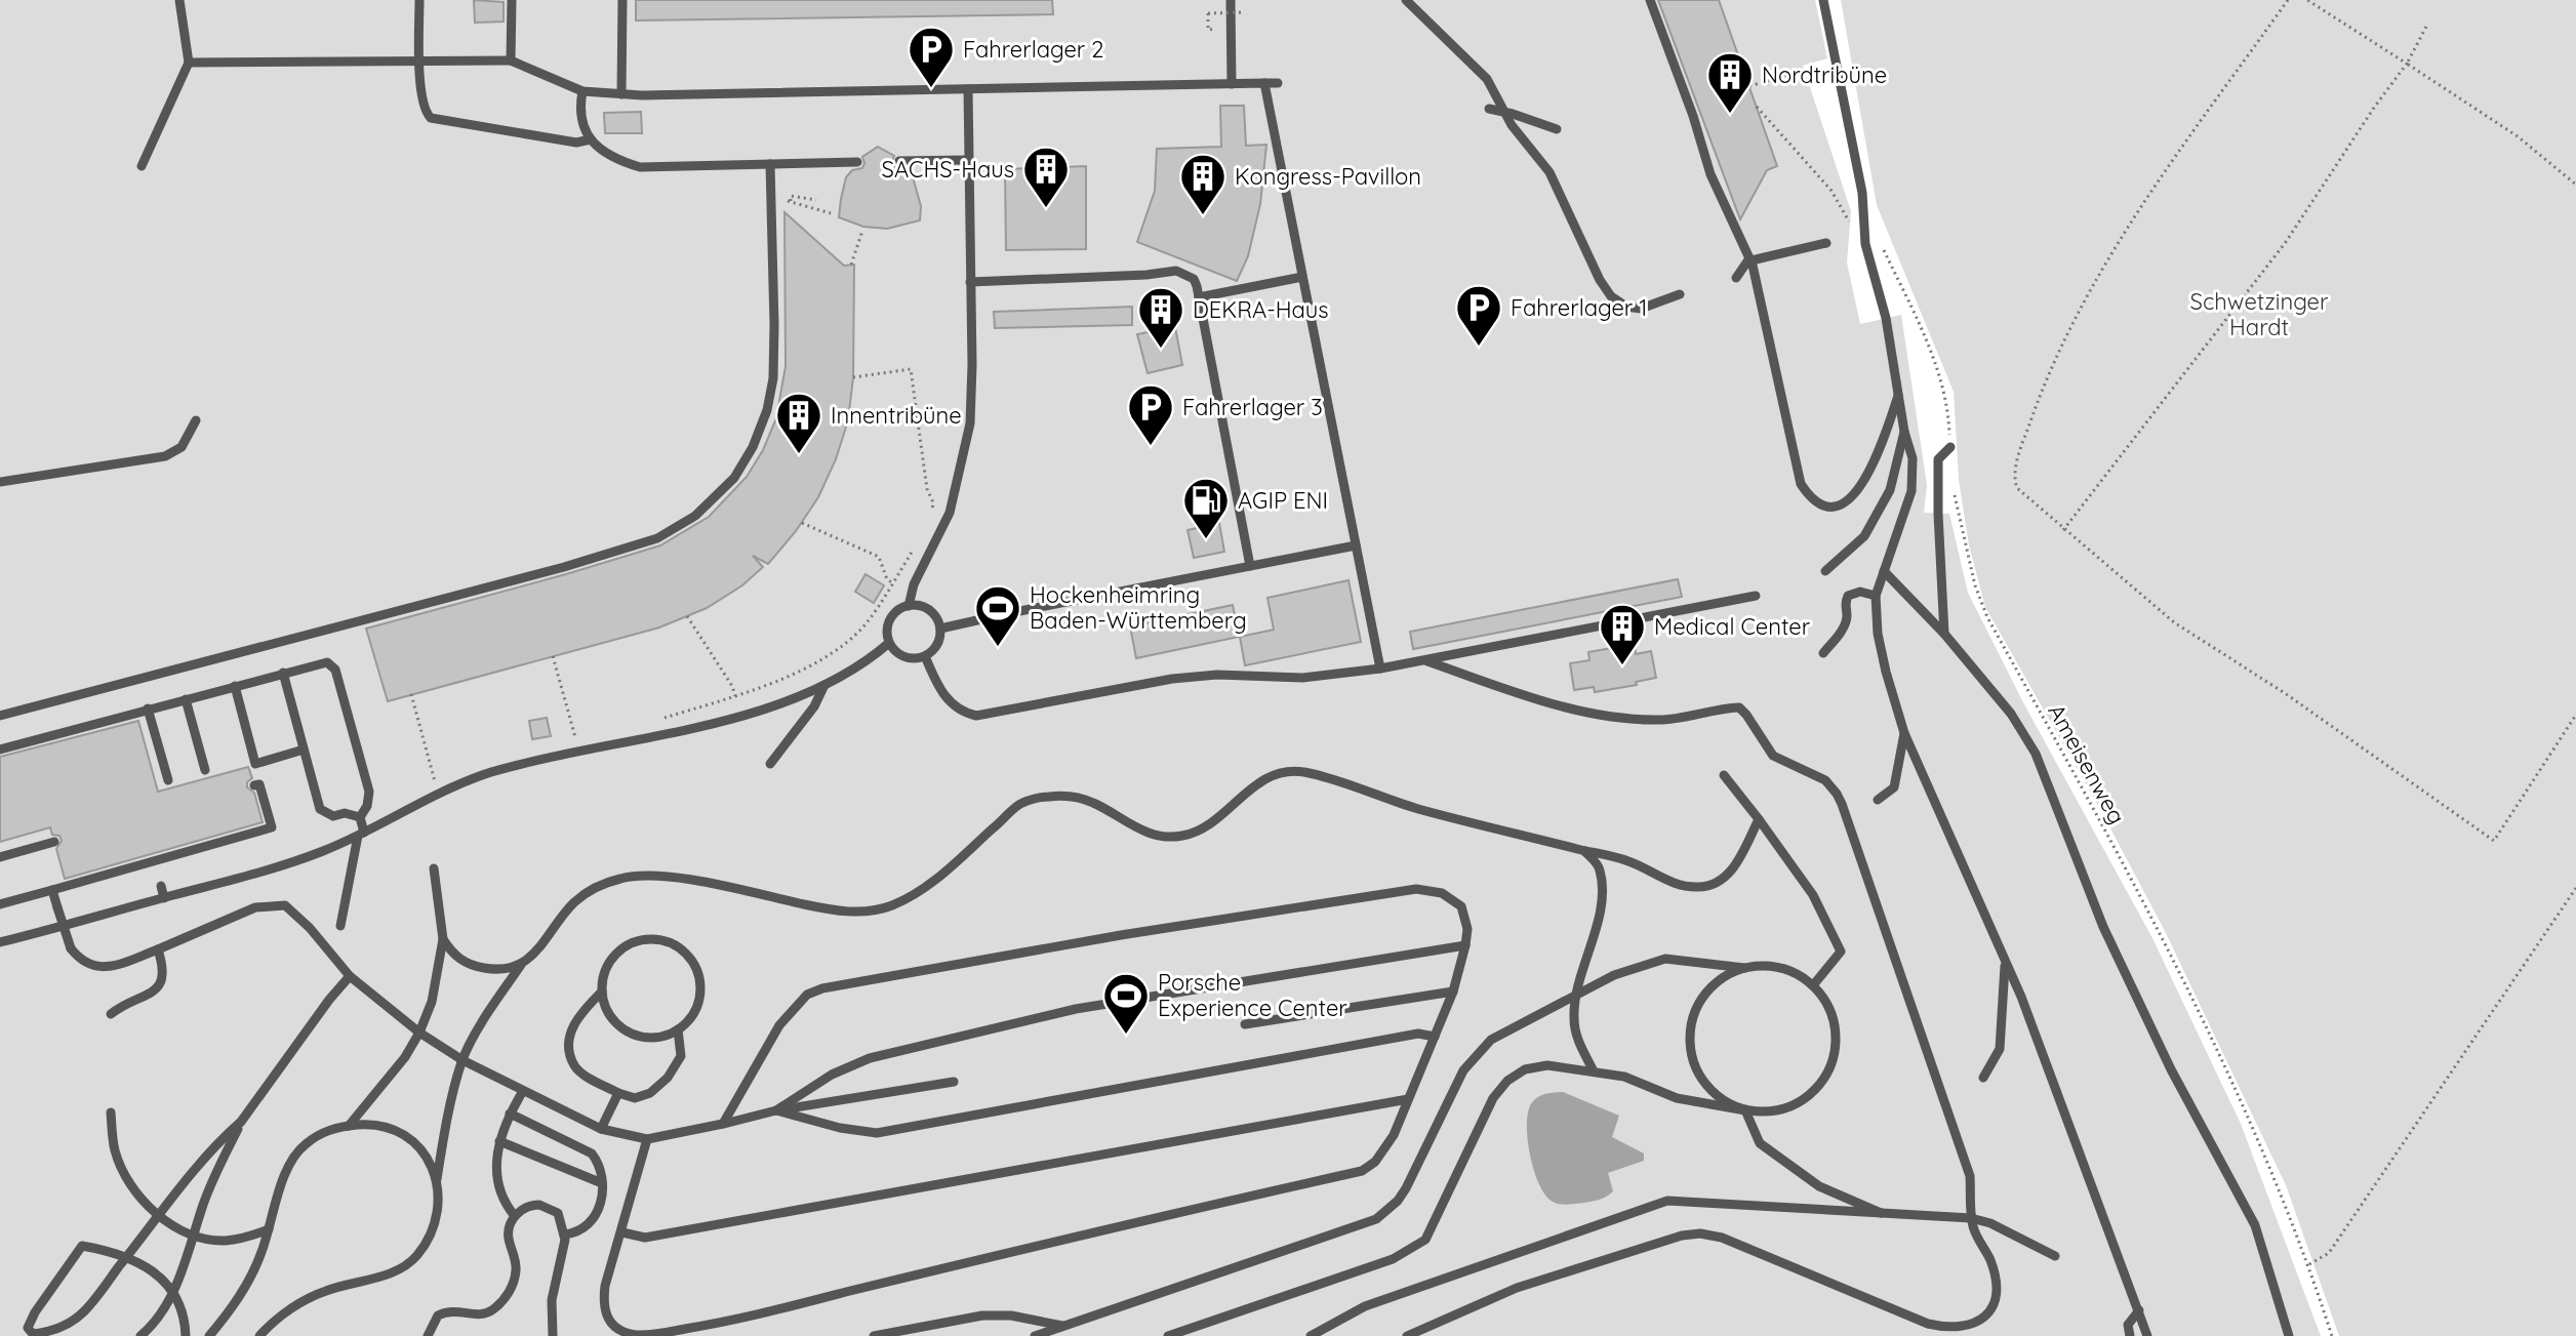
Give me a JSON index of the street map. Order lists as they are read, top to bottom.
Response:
{
  "streets": {
    "path": ["Ameisenweg"]
  },
  "parks": ["Schwetzinger Hardt"],
  "places": {
    "parking": ["Fahrerlager 2", "Fahrerlager 1", "Fahrerlager 3"],
    "building": [
      "Nordtribüne",
      "SACHS-Haus",
      "Kongress-Pavillon",
      "DEKRA-Haus",
      "Innentribüne",
      "Medical Center"
    ],
    "fuel station": ["AGIP ENI"],
    "sports": ["Hockenheimring Baden-Württemberg", "Porsche Experience Center"]
  }
}
